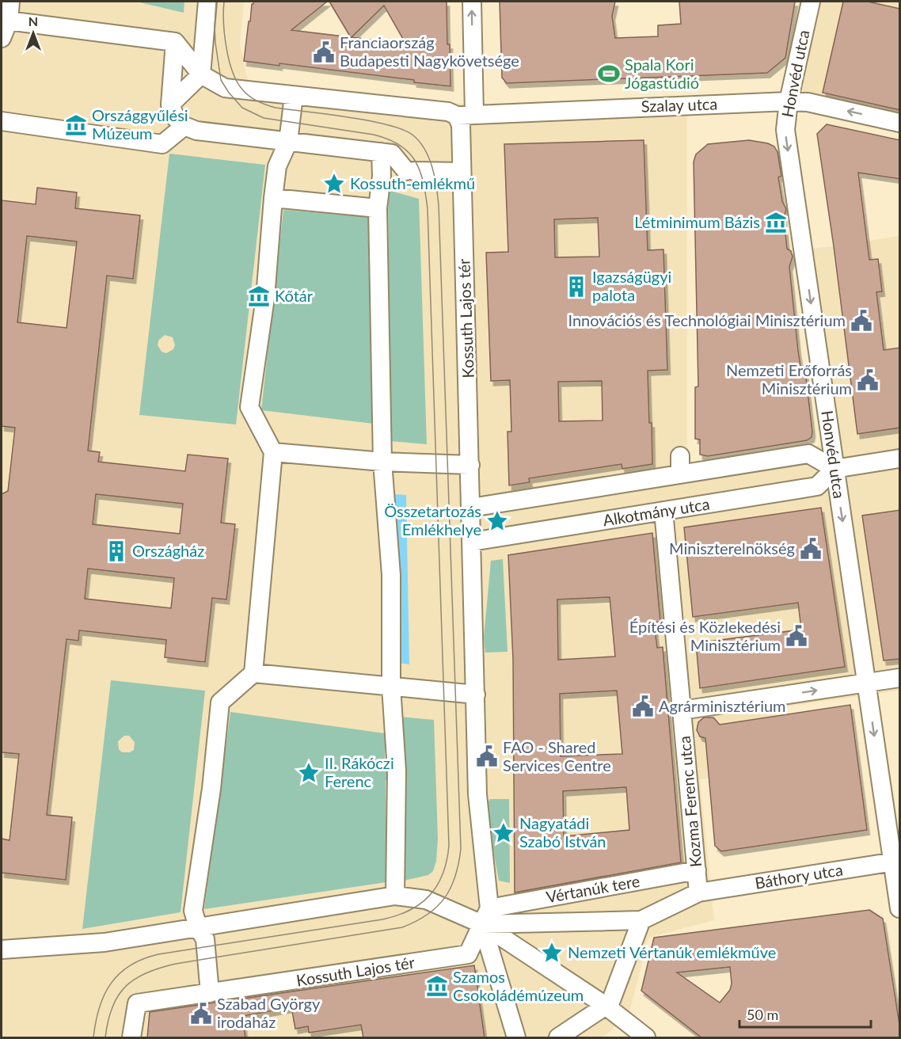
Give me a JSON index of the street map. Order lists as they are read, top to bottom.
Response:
{
  "streets": {
    "street": [
      "Honvéd utca",
      "Szalay utca",
      "Kossuth Lajos tér",
      "Alkotmány utca",
      "Kozma Ferenc utca",
      "Báthory utca",
      "Vértanúk tere"
    ]
  },
  "crossings": [
    ["Honvéd utca", "Szalay utca"],
    ["Honvéd utca", "Alkotmány utca"],
    ["Honvéd utca", "Báthory utca"],
    ["Szalay utca", "Kossuth Lajos tér"],
    ["Kossuth Lajos tér", "Alkotmány utca"],
    ["Kossuth Lajos tér", "Vértanúk tere"],
    ["Alkotmány utca", "Kozma Ferenc utca"],
    ["Kozma Ferenc utca", "Báthory utca"],
    ["Kozma Ferenc utca", "Vértanúk tere"],
    ["Báthory utca", "Vértanúk tere"]
  ],
  "one_way": ["Honvéd utca"],
  "places": {
    "public building": [
      "Franciaország Budapesti Nagykövetsége",
      "Innovációs és Technológiai Minisztérium",
      "Nemzeti Erőforrás Minisztérium",
      "Miniszterelnökség",
      "Építési és Közlekedési Minisztérium",
      "Agrárminisztérium",
      "FAO - Shared Services Centre",
      "Szabad György irodaház"
    ],
    "sports": ["Spala Kori Jógastúdió"],
    "museum": [
      "Országgyűlési Múzeum",
      "Létminimum Bázis",
      "Kőtár",
      "Szamos Csokoládémúzeum"
    ],
    "place": [
      "Kossuth-emlékmű",
      "Összetartozás Emlékhelye",
      "II. Rákóczi Ferenc",
      "Nagyatádi Szabó István",
      "Nemzeti Vértanúk emlékműve"
    ],
    "building": ["Igazságügyi palota", "Országház"]
  },
  "scale_bar": "50 m",
  "north": "top"
}
